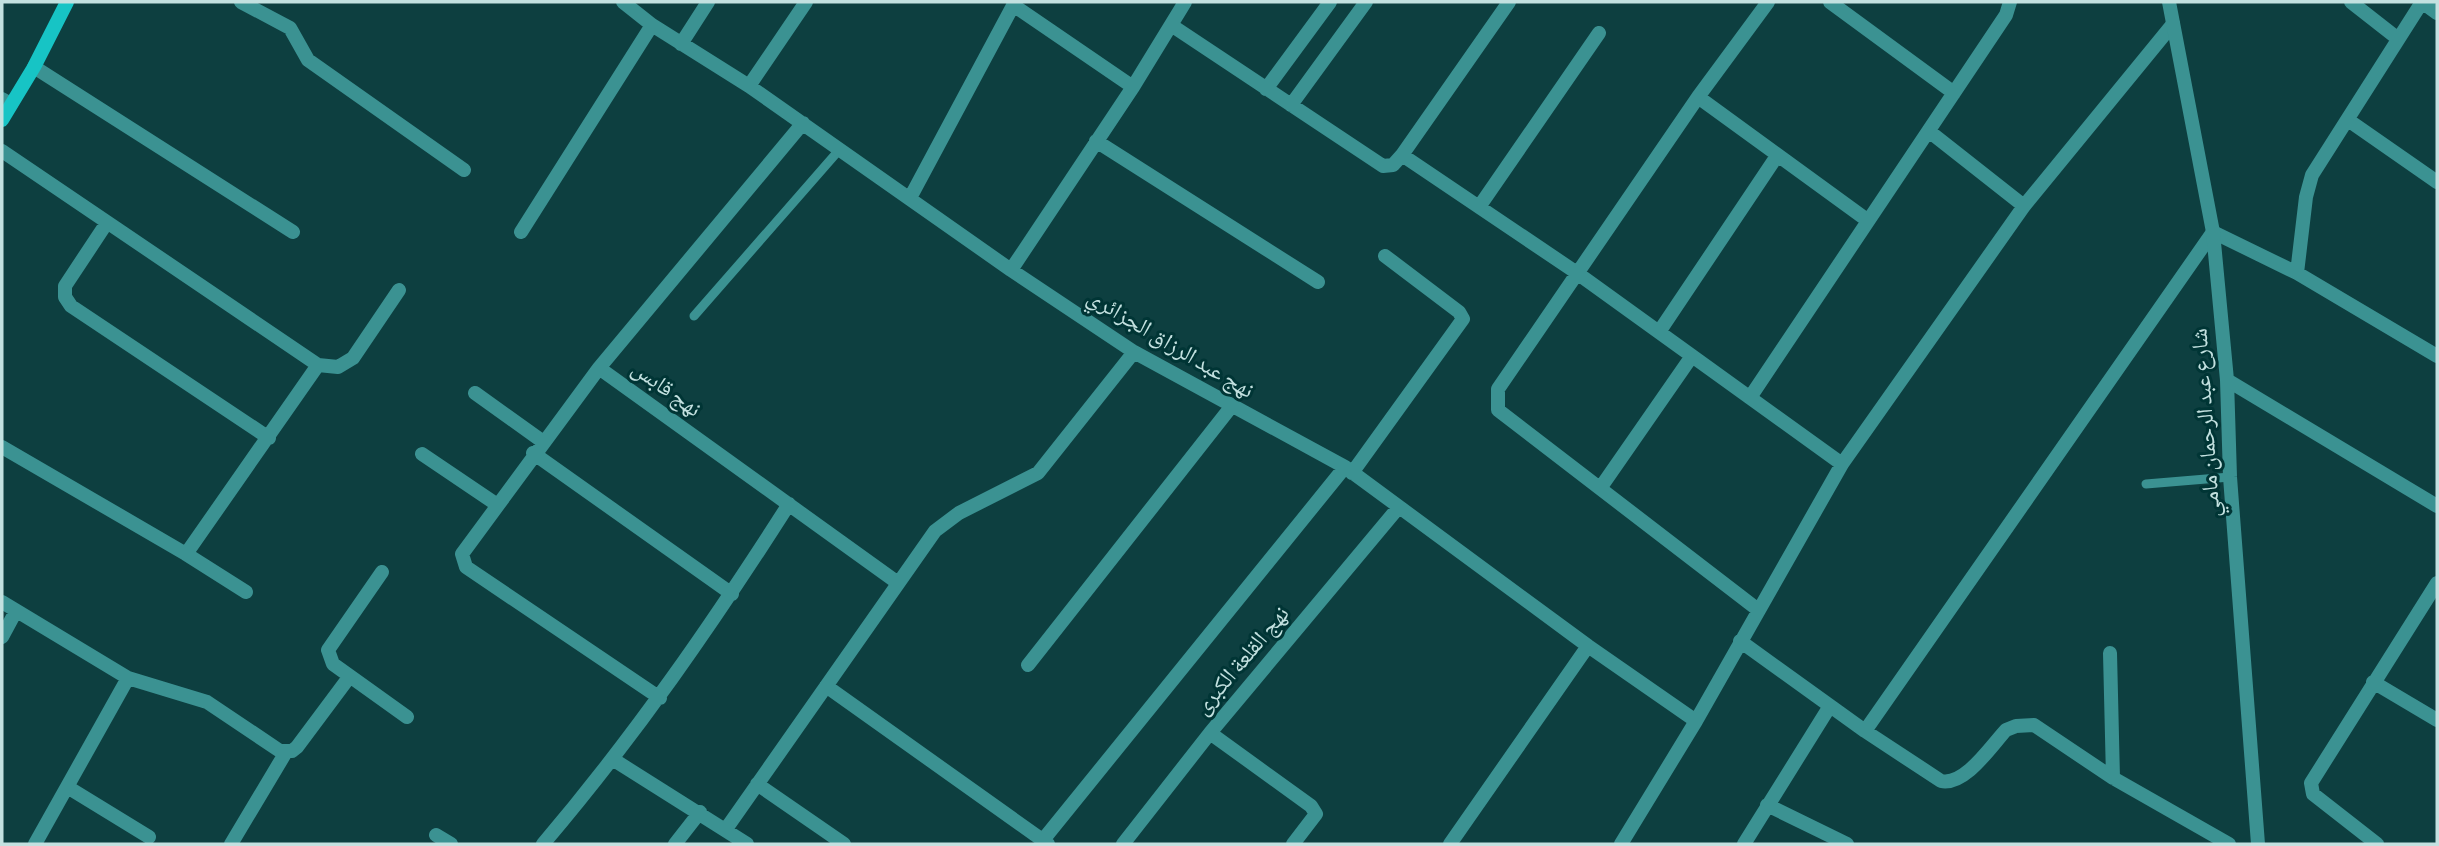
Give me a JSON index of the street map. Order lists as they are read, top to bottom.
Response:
{
  "streets": {
    "street": [
      "نهج عبد الرزاق الجزائري",
      "نهج قابس",
      "شارع عبد الرحمان مامي",
      "نهج القلعة الكبرى"
    ]
  },
  "crossings": [
    ["نهج عبد الرزاق الجزائري", "نهج قابس"],
    ["نهج عبد الرزاق الجزائري", "نهج القلعة الكبرى"]
  ]
}
